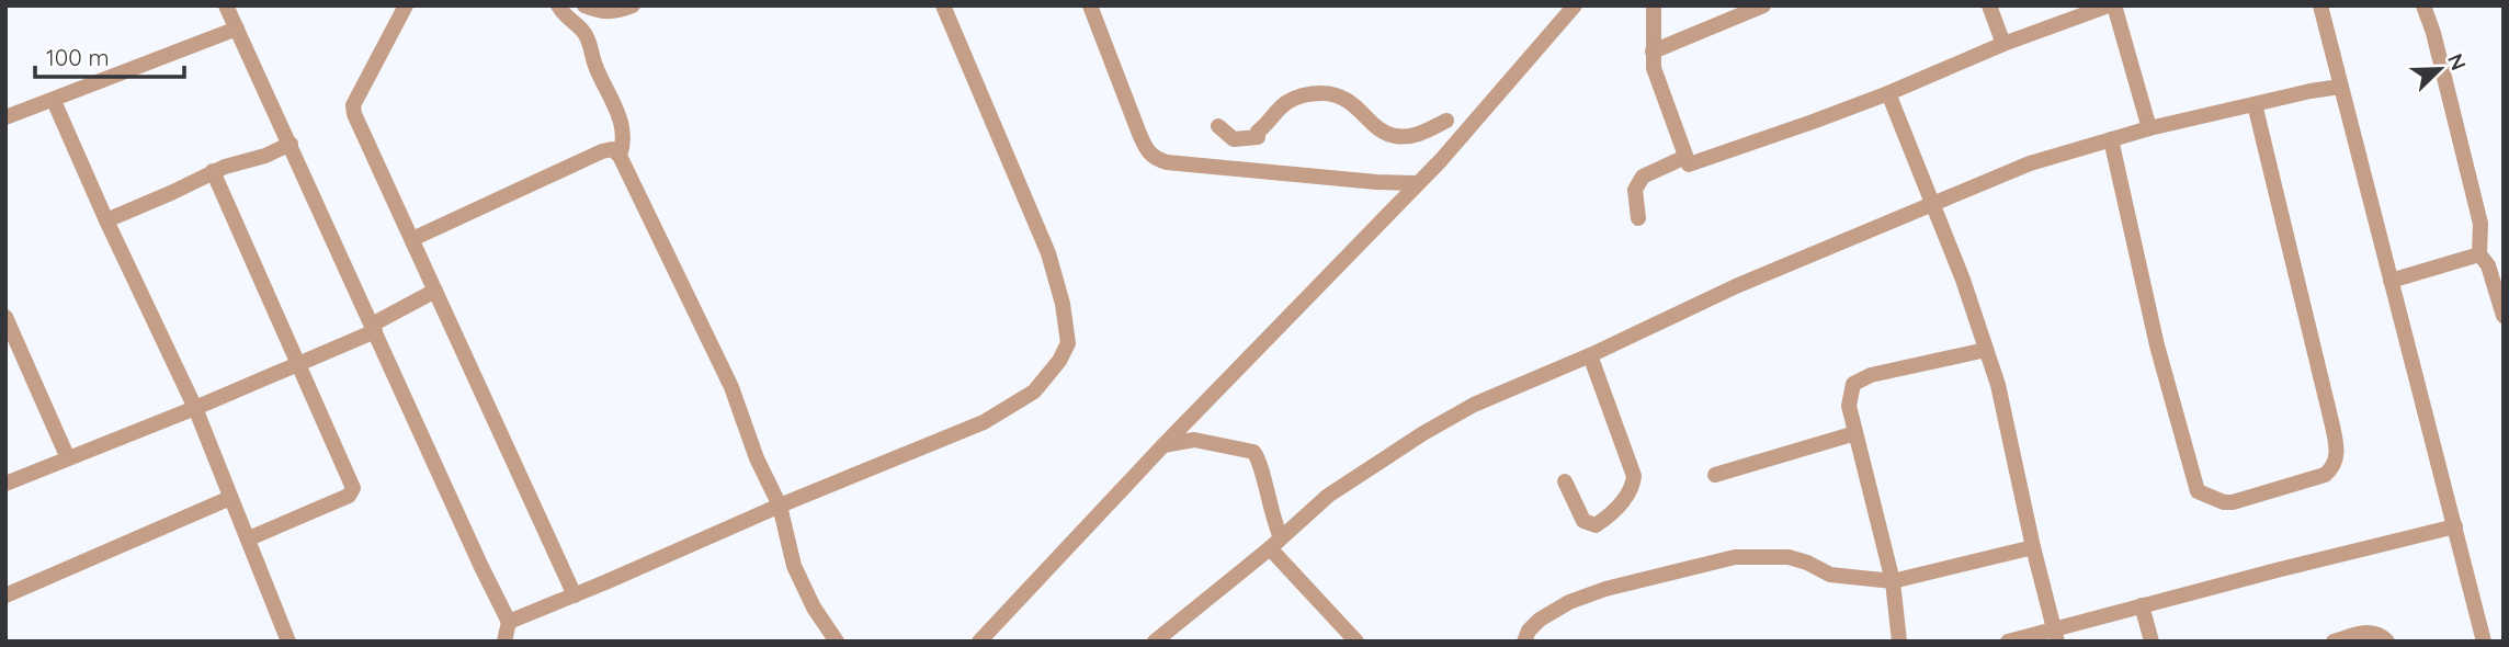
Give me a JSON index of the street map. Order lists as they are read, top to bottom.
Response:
{
  "scale_bar": "100 m",
  "north": "top right"
}
